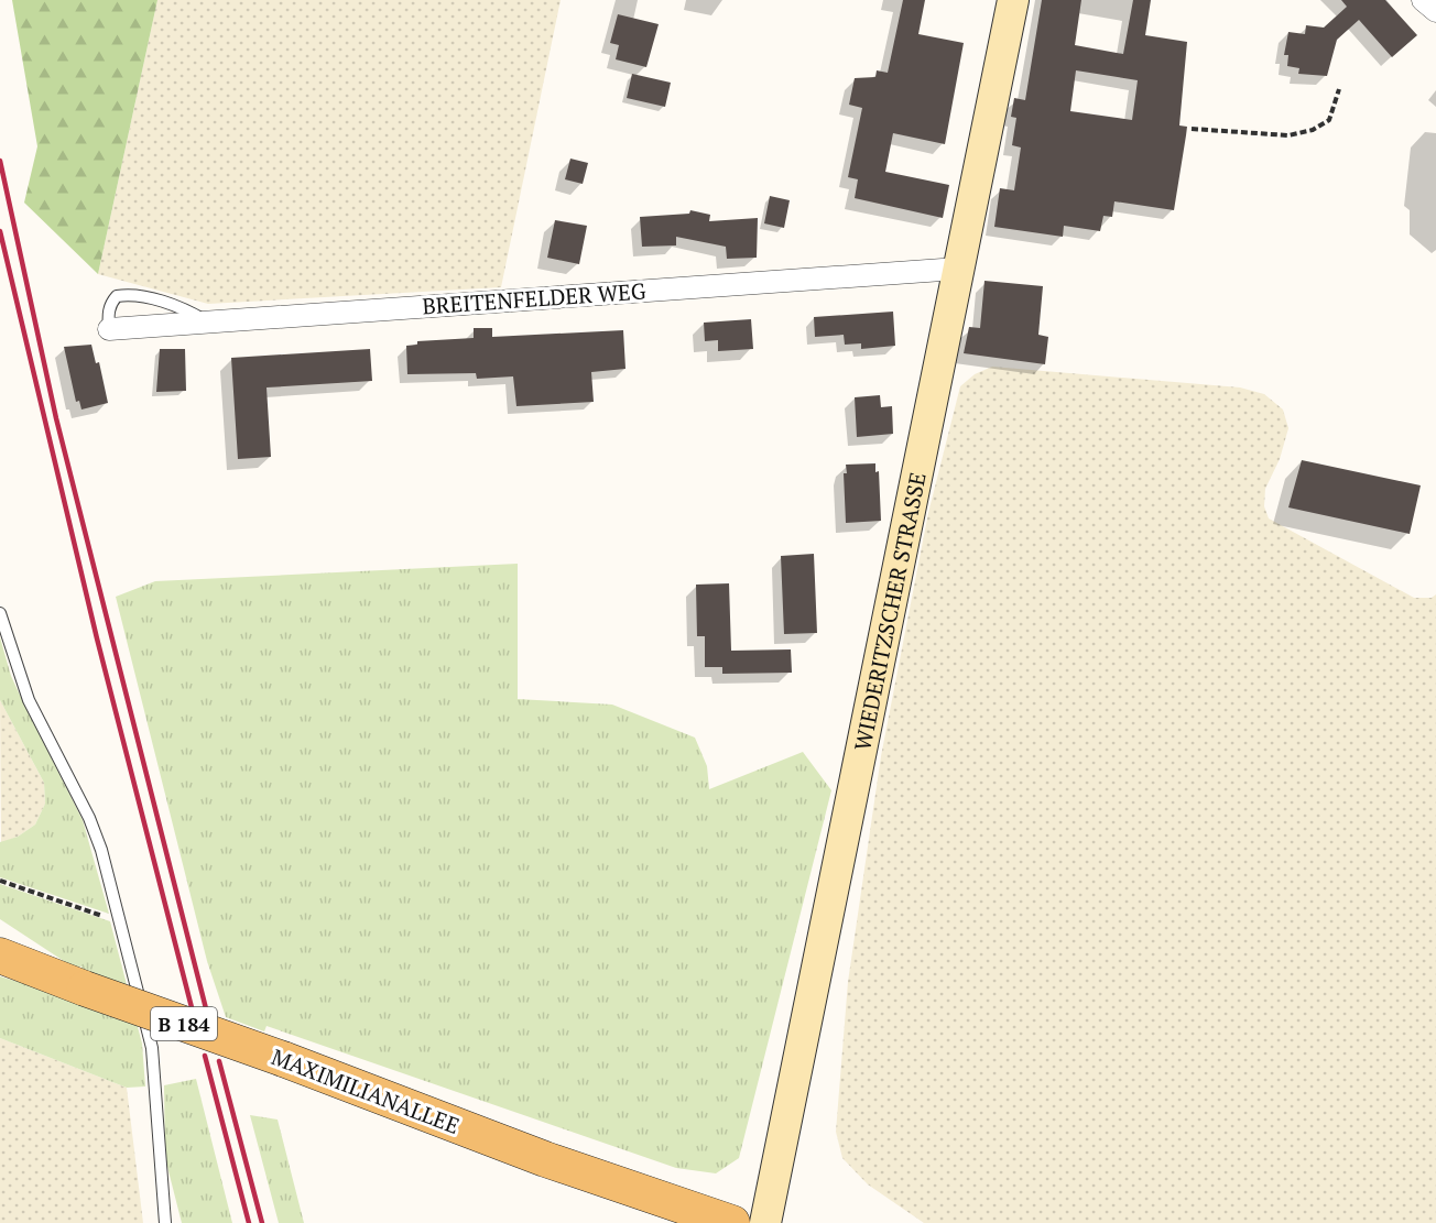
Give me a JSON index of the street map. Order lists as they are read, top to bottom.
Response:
{
  "streets": {
    "main road": ["B 184", "MAXIMILIANALLEE"],
    "street": ["BREITENFELDER WEG", "WIEDERITZSCHER STRASSE"]
  },
  "crossings": [
    ["BREITENFELDER WEG", "WIEDERITZSCHER STRASSE"]
  ]
}
